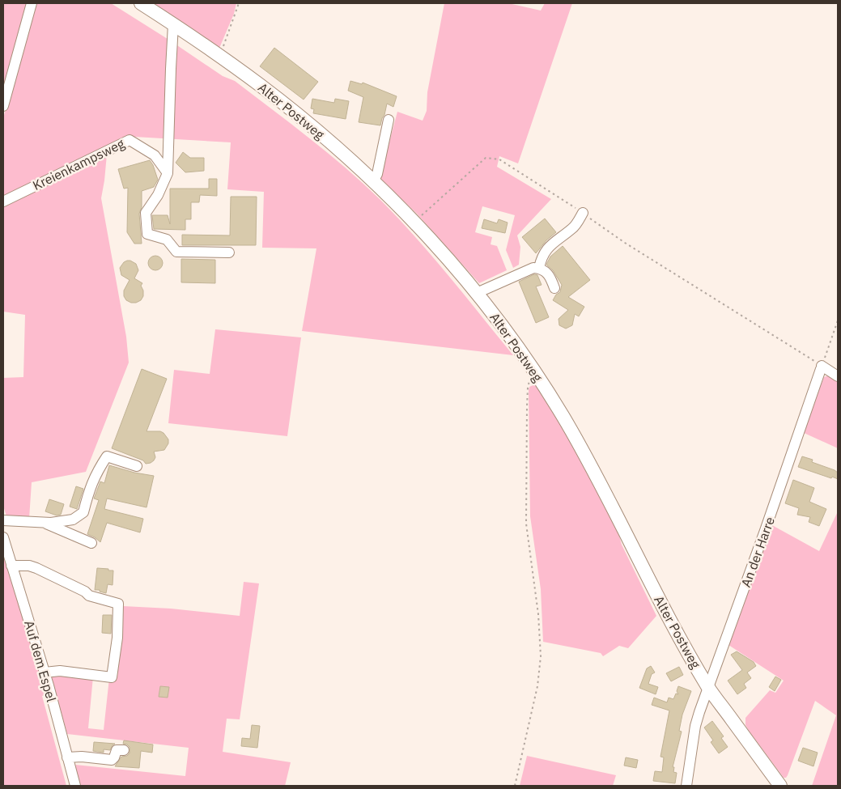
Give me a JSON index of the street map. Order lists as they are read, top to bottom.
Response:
{
  "streets": {
    "main road": ["Alter Postweg"],
    "street": ["Kreienkampsweg", "An der Harre", "Auf dem Espel"]
  },
  "crossings": [
    ["Alter Postweg", "An der Harre"]
  ]
}
